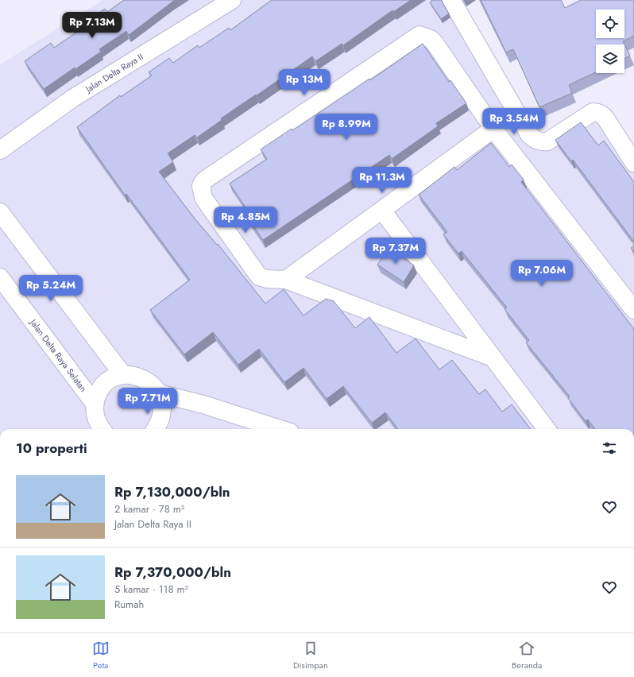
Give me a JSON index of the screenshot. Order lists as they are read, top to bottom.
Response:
{
  "streets": {
    "street": ["Jalan Delta Raya II", "Jalan Delta Raya Selatan"]
  },
  "page": {
    "price": [
      "Rp 7.13M",
      "Rp 13M",
      "Rp 3.54M",
      "Rp 8.99M",
      "Rp 11.3M",
      "Rp 4.85M",
      "Rp 7.37M",
      "Rp 7.06M",
      "Rp 5.24M",
      "Rp 7.71M"
    ],
    "heading": "10 properti",
    "list": [
      {
        "name": "Rp 7,130,000/bln",
        "note": "2 kamar · 78 m² · Jalan Delta Raya II"
      },
      {
        "name": "Rp 7,370,000/bln",
        "note": "5 kamar · 118 m² · Rumah"
      }
    ],
    "tabs": ["Peta", "Disimpan", "Beranda"]
  }
}
